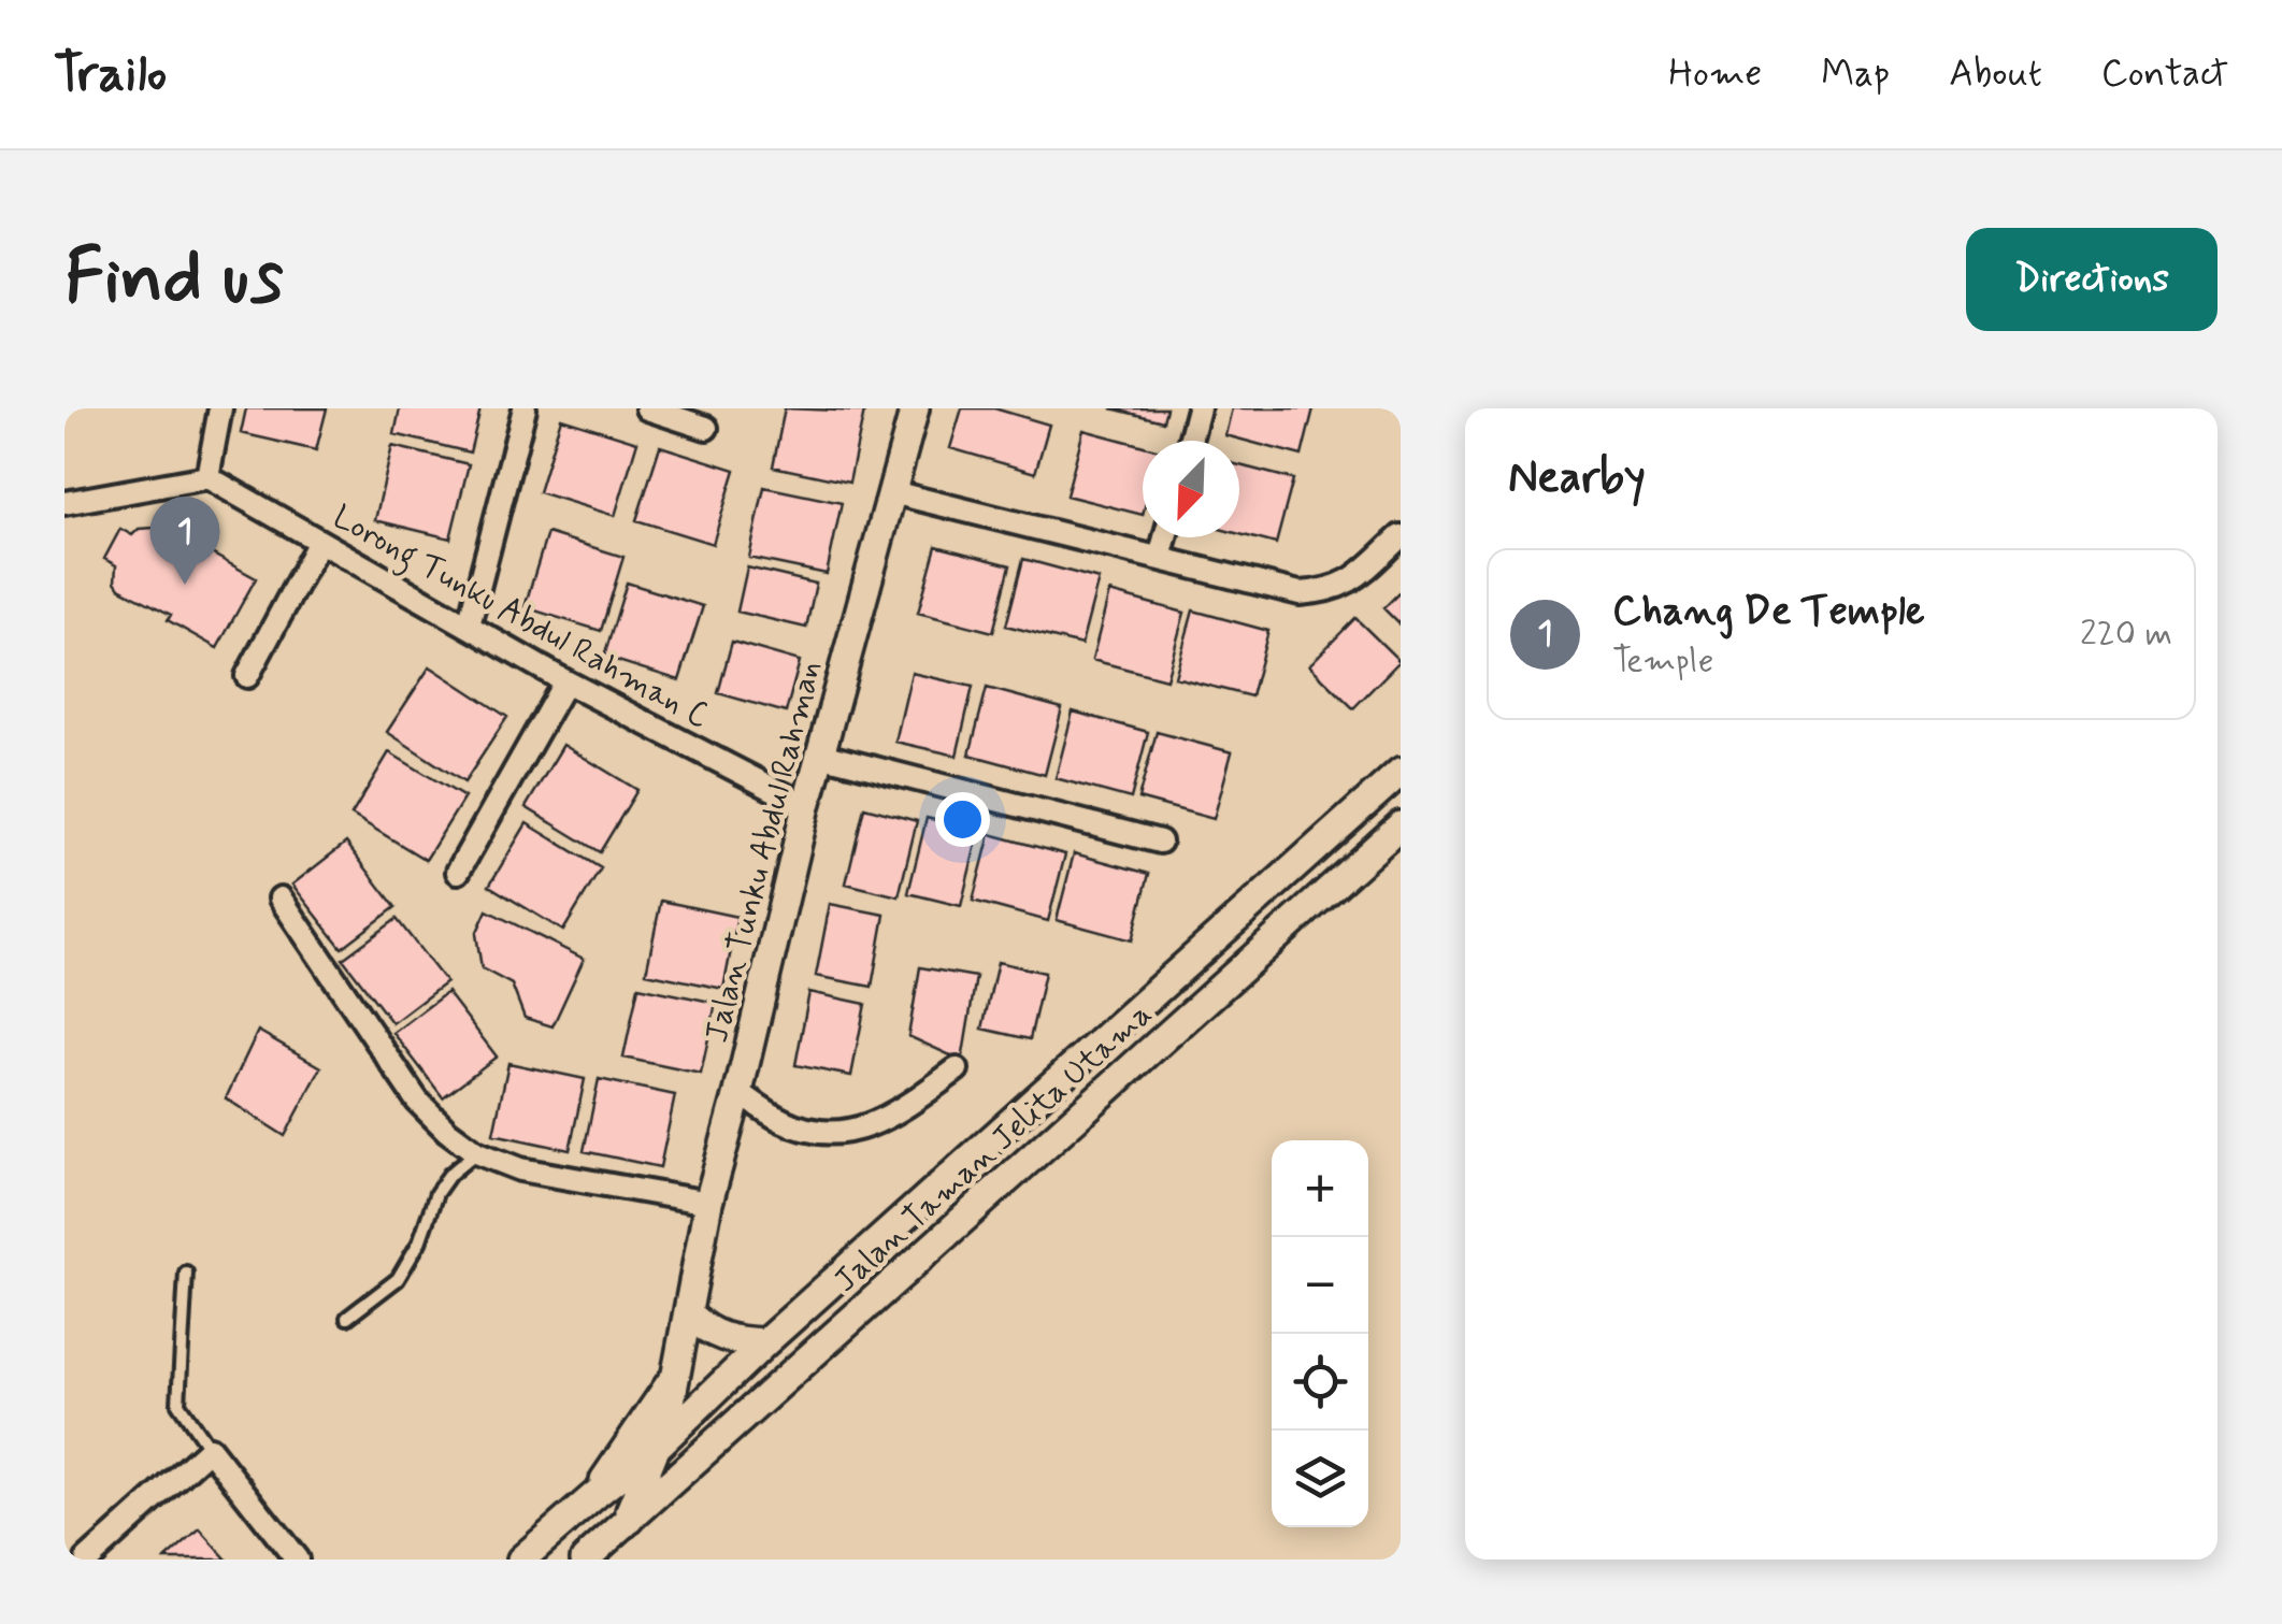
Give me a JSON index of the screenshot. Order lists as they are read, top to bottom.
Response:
{
  "streets": {
    "street": ["Lorong Tunku Abdul Rahman C", "Jalan Tunku Abdul Rahman", "Jalan Taman Jelita Utama"]
  },
  "crossings": [
    ["Lorong Tunku Abdul Rahman C", "Jalan Tunku Abdul Rahman"],
    ["Jalan Tunku Abdul Rahman", "Jalan Taman Jelita Utama"]
  ],
  "north": "bottom left",
  "page": {
    "header": "Trailo",
    "nav": [
      "Home",
      "Map",
      "About",
      "Contact"
    ],
    "buttons": "Directions",
    "title": "Find us",
    "heading": "Nearby",
    "pins": "1",
    "list": [
      {
        "mark": "1",
        "name": "Chang De Temple",
        "note": "Temple",
        "value": "220 m"
      }
    ],
    "map_buttons": ["+", "−"]
  }
}
